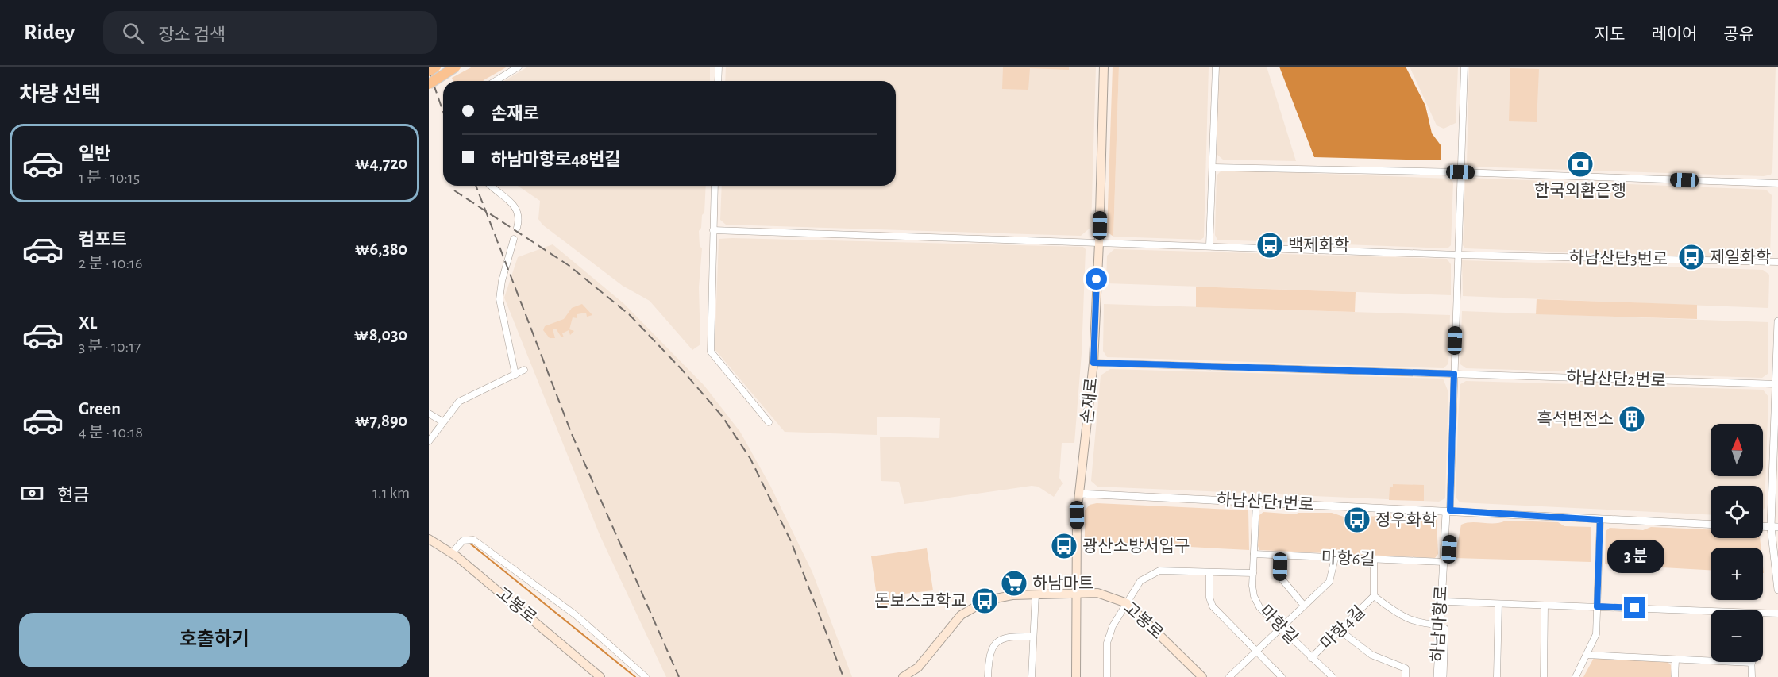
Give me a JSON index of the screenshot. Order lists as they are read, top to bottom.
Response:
{
  "streets": {
    "main road": ["손재로", "고봉로"],
    "street": [
      "하남산단3번로",
      "하남산단2번로",
      "하남산단1번로",
      "마항6길",
      "하남마항로",
      "마항길",
      "마항4길"
    ]
  },
  "crossings": [
    ["하남산단3번로", "손재로"],
    ["하남산단2번로", "손재로"],
    ["손재로", "하남산단1번로"],
    ["손재로", "고봉로"],
    ["하남산단1번로", "하남마항로"],
    ["하남산단1번로", "마항길"],
    ["마항6길", "하남마항로"],
    ["마항6길", "마항길"],
    ["마항6길", "마항4길"],
    ["하남마항로", "마항4길"],
    ["마항길", "마항4길"]
  ],
  "places": {
    "bank": ["한국외환은행"],
    "bus stop": [
      "백제화학",
      "제일화학",
      "정우화학",
      "광산소방서입구",
      "돈보스코학교"
    ],
    "building": ["흑석변전소"],
    "supermarket": ["하남마트"]
  },
  "north": "top",
  "page": {
    "header": "Ridey",
    "search": "장소 검색",
    "nav": ["지도", "레이어", "공유"],
    "heading": "차량 선택",
    "banner": ["손재로", "하남마항로48번길"],
    "list": [
      {
        "name": "일반",
        "note": "1 분 · 10:15",
        "value": "₩4,720"
      },
      {
        "name": "컴포트",
        "note": "2 분 · 10:16",
        "value": "₩6,380"
      },
      {
        "name": "XL",
        "note": "3 분 · 10:17",
        "value": "₩8,030"
      },
      {
        "name": "Green",
        "note": "4 분 · 10:18",
        "value": "₩7,890"
      }
    ],
    "map_buttons": ["+", "−"],
    "pay": ["현금", "1.1 km"],
    "bubble": "3 분",
    "buttons": "호출하기"
  }
}
